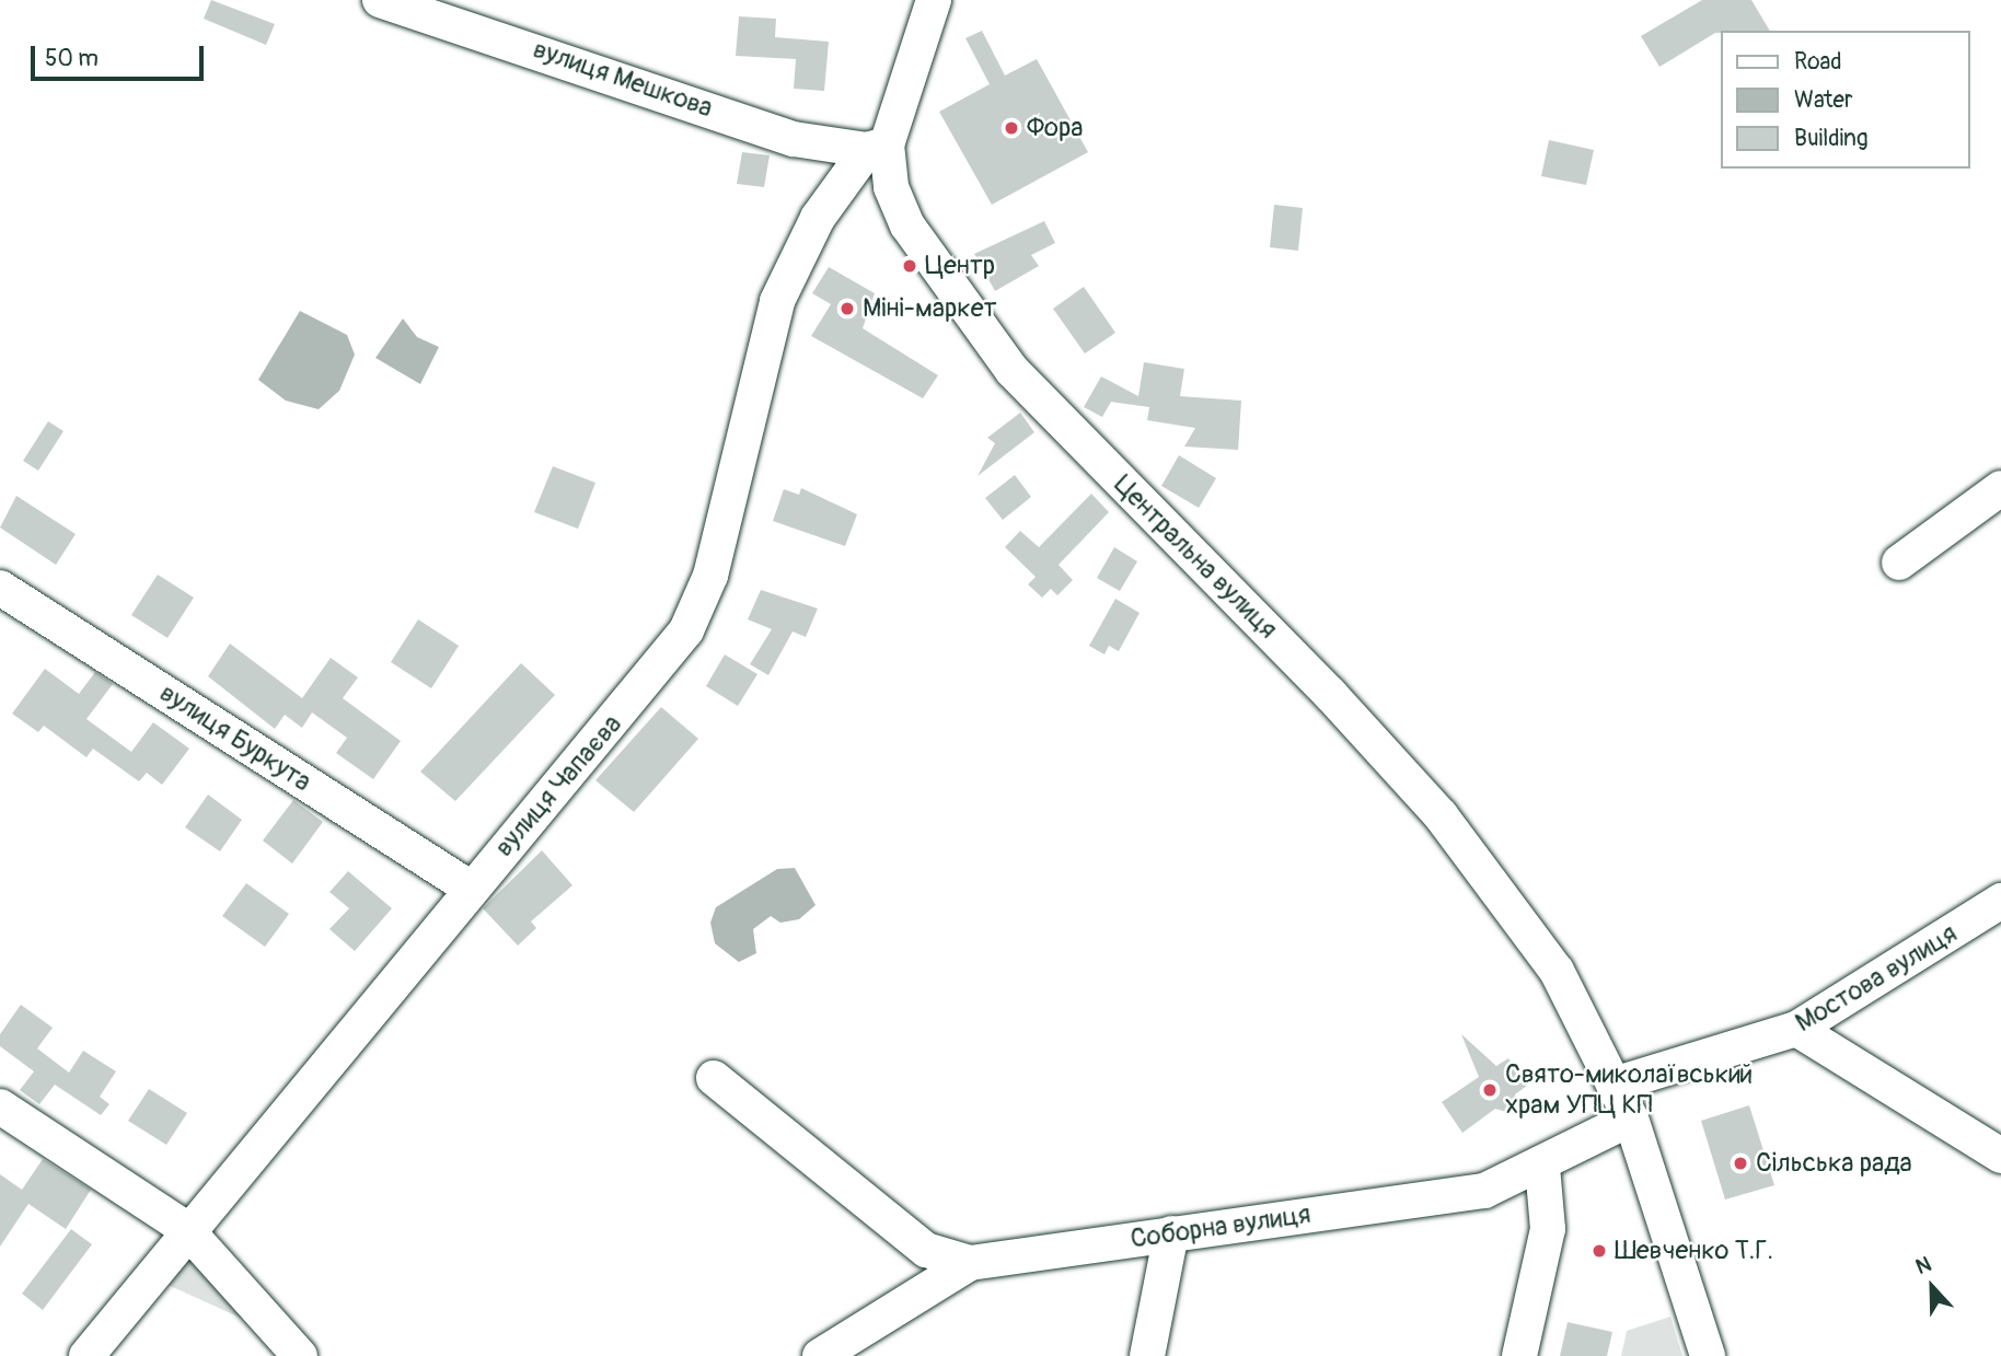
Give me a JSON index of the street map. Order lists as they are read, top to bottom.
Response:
{
  "streets": {
    "street": [
      "вулиця Мешкова",
      "Центральна вулиця",
      "вулиця Буркута",
      "вулиця Чапаєва",
      "Мостова вулиця",
      "Соборна вулиця"
    ]
  },
  "crossings": [
    ["вулиця Мешкова", "Центральна вулиця"],
    ["вулиця Мешкова", "вулиця Чапаєва"],
    ["Центральна вулиця", "вулиця Чапаєва"],
    ["Центральна вулиця", "Мостова вулиця"],
    ["Центральна вулиця", "Соборна вулиця"],
    ["вулиця Буркута", "вулиця Чапаєва"]
  ],
  "places": [
    "Фора",
    "Центр",
    "Міні-маркет",
    "Свято-миколаївський храм УПЦ КП",
    "Сільська рада",
    "Шевченко Т.Г."
  ],
  "legend": ["Road", "Water", "Building"],
  "scale_bar": "50 m",
  "north": "top"
}
